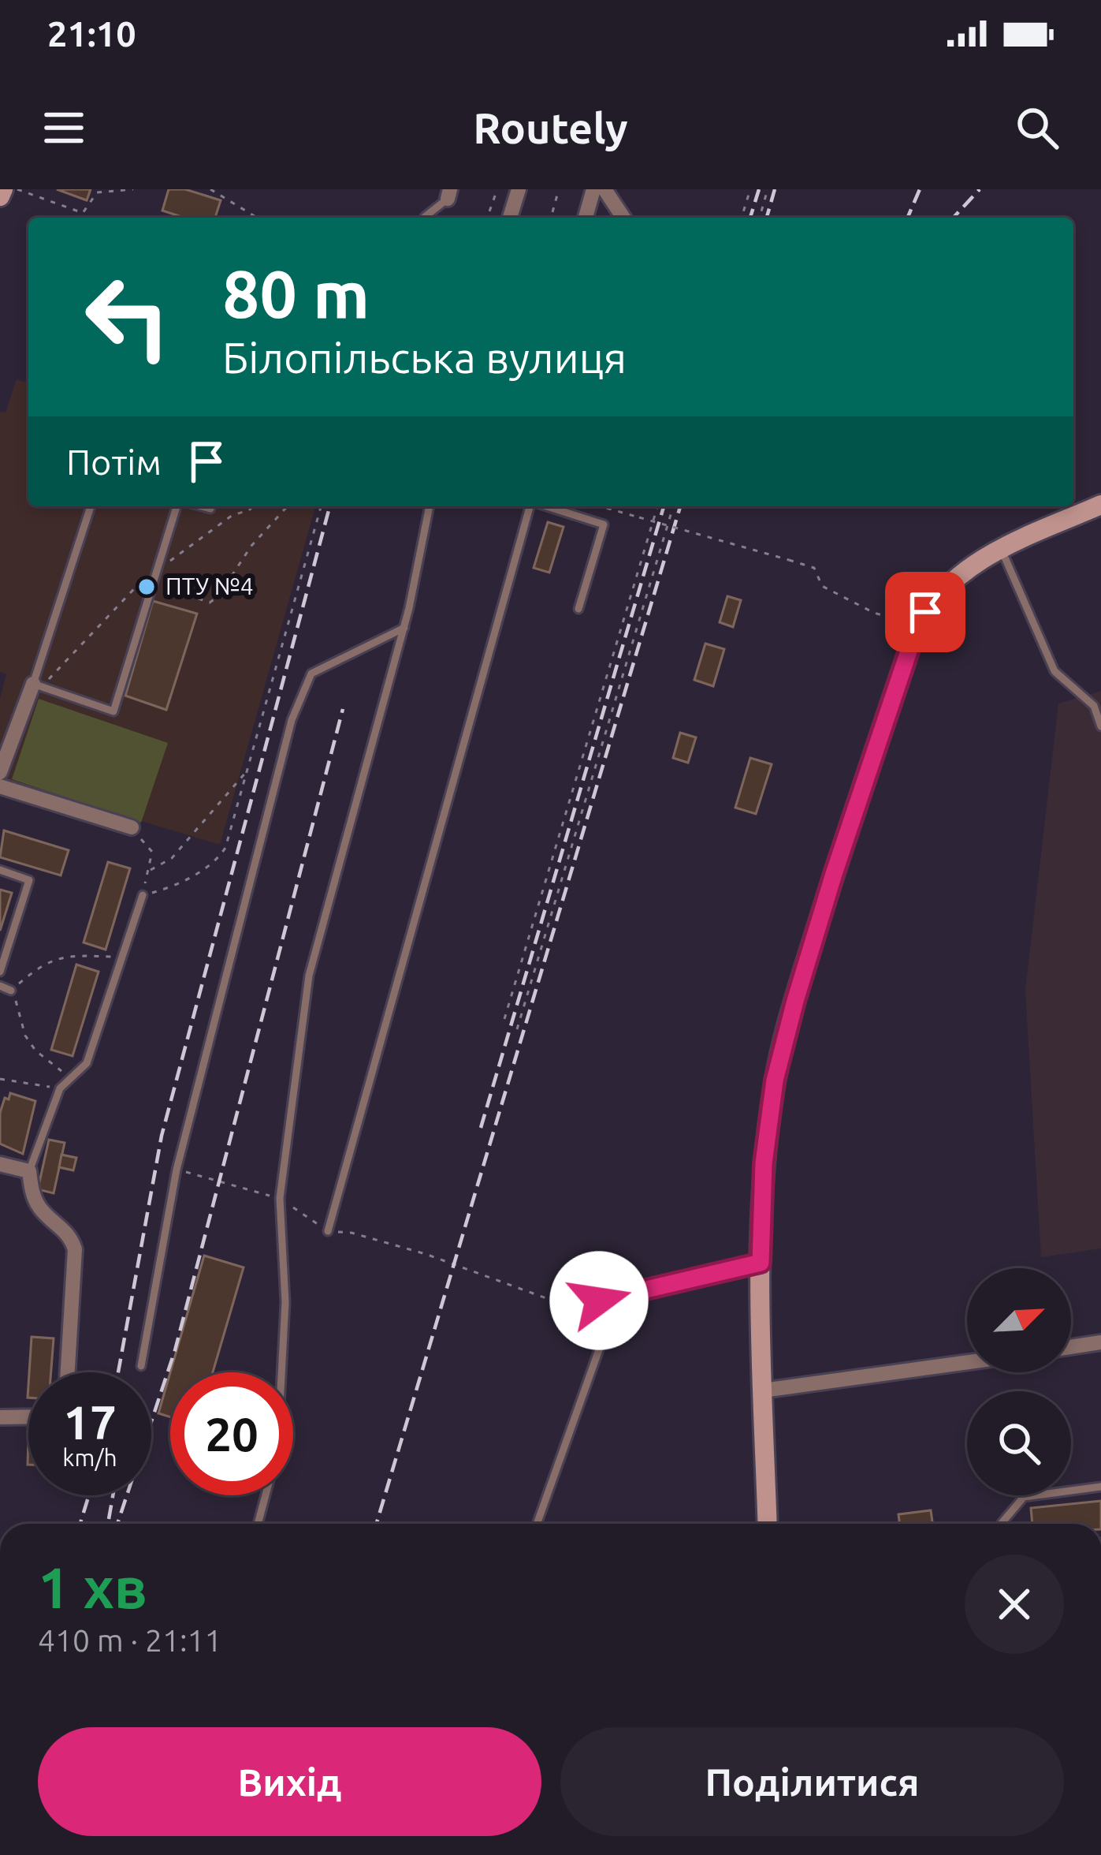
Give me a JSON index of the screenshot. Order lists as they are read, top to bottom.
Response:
{
  "places": ["ПТУ №4"],
  "north": "top right",
  "page": {
    "status": "21:10",
    "header": "Routely",
    "turn": ["80 m", "Білопільська вулиця"],
    "then": "Потім",
    "speed": "17 km/h",
    "limit": "20",
    "heading": ["1 хв", "410 m · 21:11"],
    "buttons": ["Вихід", "Поділитися"]
  }
}
